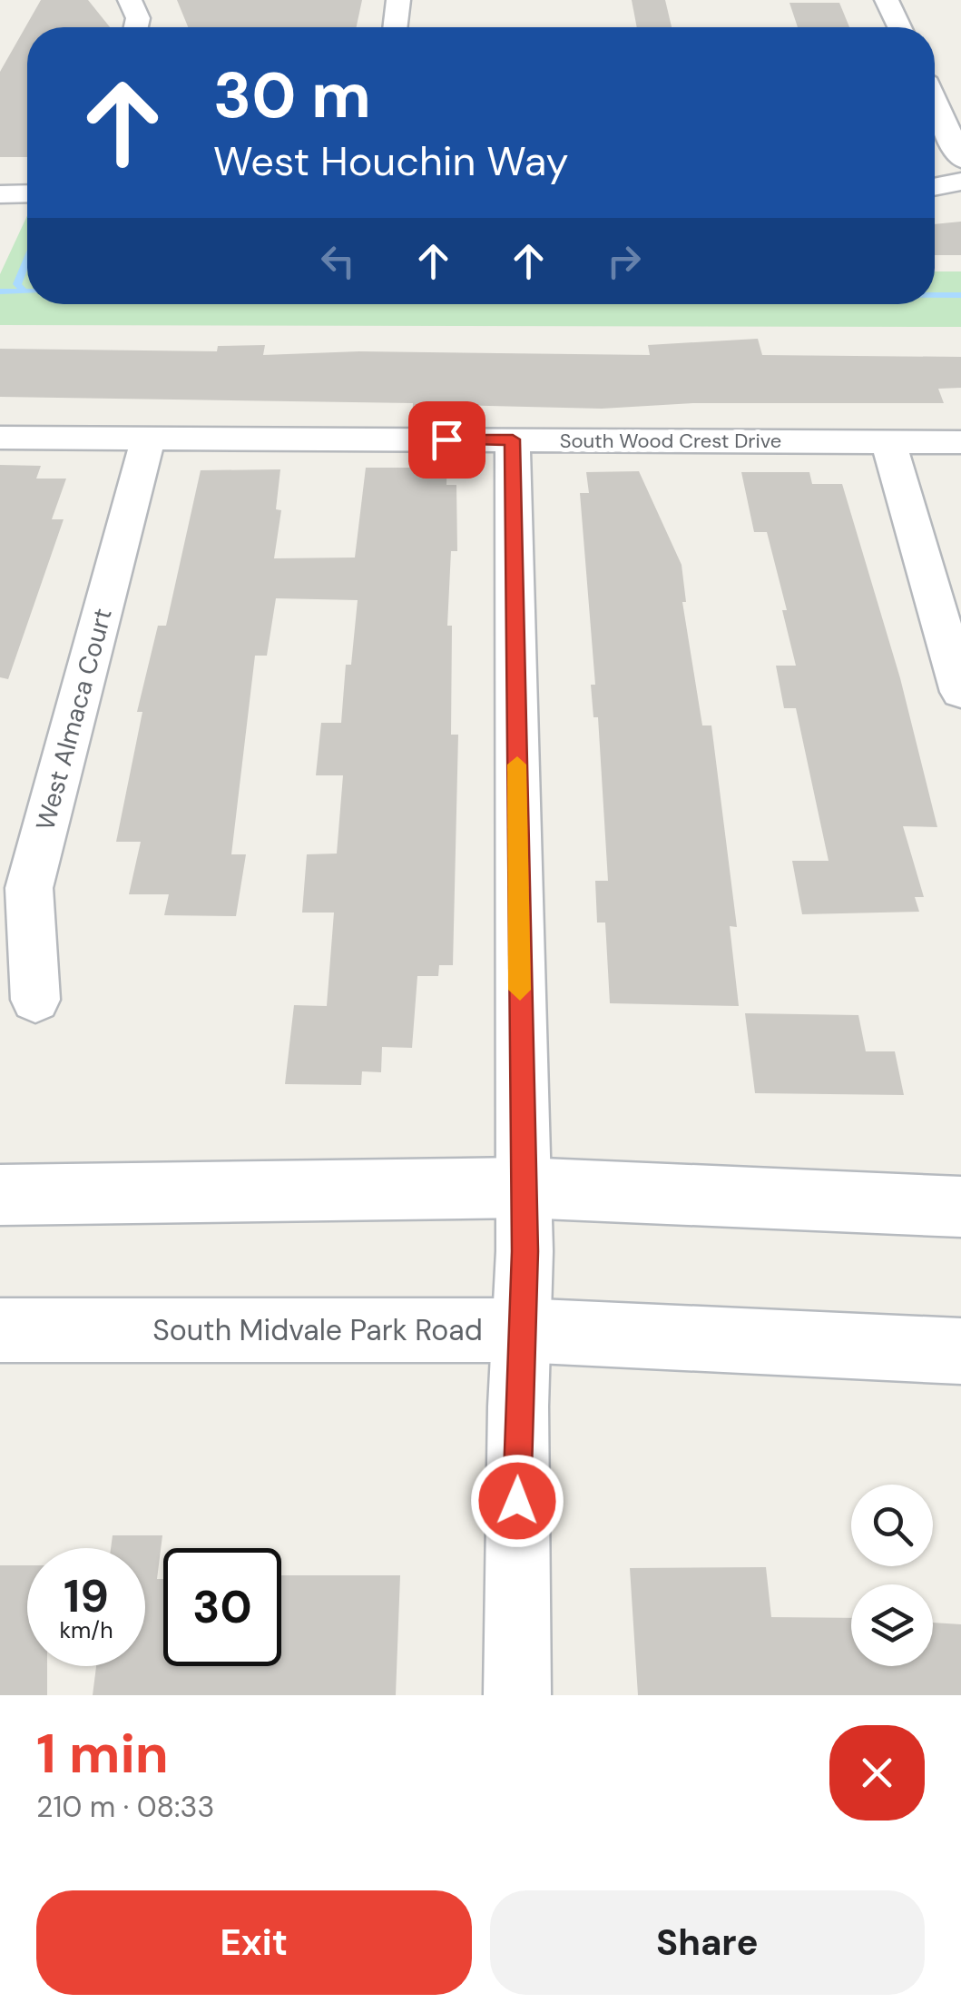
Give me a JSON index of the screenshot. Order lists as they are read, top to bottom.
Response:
{
  "streets": {
    "main road": ["South Midvale Park Road"],
    "street": ["South Wood Crest Drive", "West Almaca Court"]
  },
  "crossings": [
    ["South Wood Crest Drive", "West Almaca Court"]
  ],
  "page": {
    "turn": ["30 m", "West Houchin Way"],
    "speed": "19 km/h",
    "limit": "30",
    "heading": ["1 min", "210 m · 08:33"],
    "buttons": ["Exit", "Share"]
  }
}
